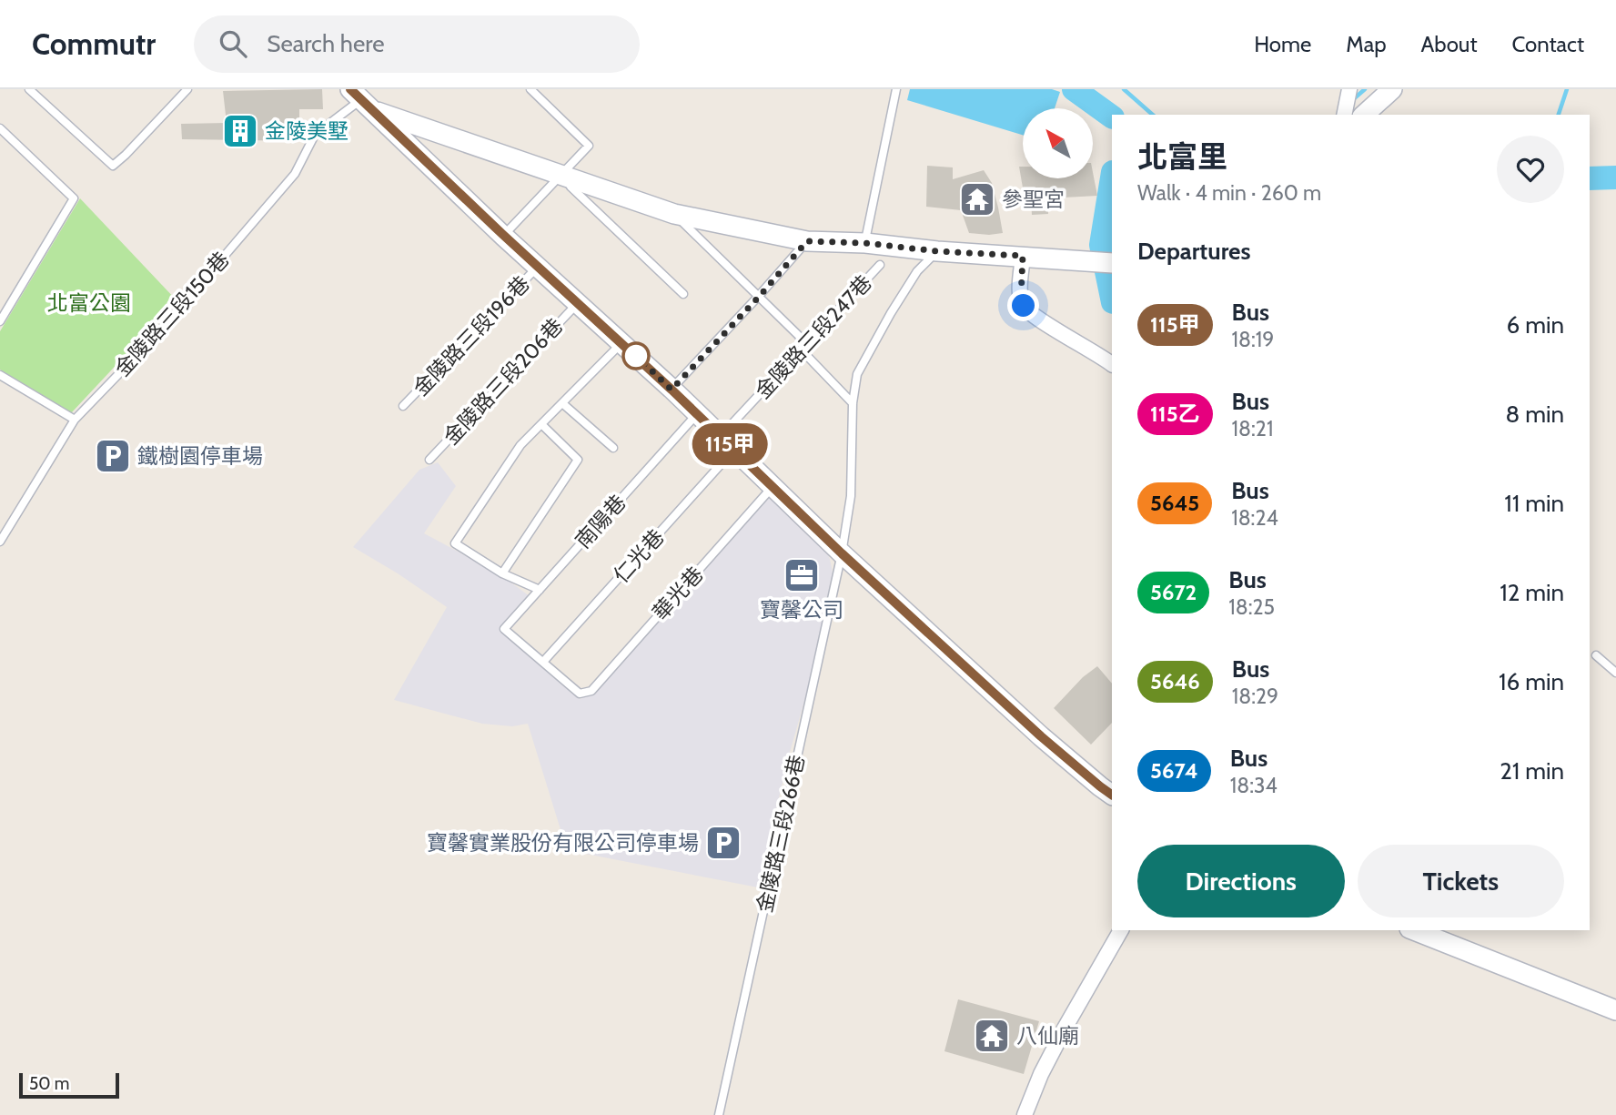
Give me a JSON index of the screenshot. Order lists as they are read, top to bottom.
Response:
{
  "streets": {
    "lane": [
      "金陵路三段150巷",
      "金陵路三段196巷",
      "金陵路三段247巷",
      "金陵路三段206巷",
      "南陽巷",
      "仁光巷",
      "華光巷",
      "金陵路三段266巷"
    ]
  },
  "crossings": [
    ["金陵路三段247巷", "仁光巷"],
    ["南陽巷", "仁光巷"],
    ["南陽巷", "華光巷"],
    ["仁光巷", "華光巷"]
  ],
  "parks": ["北富公園"],
  "places": {
    "building": ["金陵美墅"],
    "temple": ["參聖宮", "八仙廟"],
    "parking": ["鐵樹園停車場", "寶馨實業股份有限公司停車場"],
    "office": ["寶馨公司"]
  },
  "lines": ["bus line 115甲"],
  "scale_bar": "50 m",
  "north": "top left",
  "page": {
    "header": "Commutr",
    "search": "Search here",
    "nav": [
      "Home",
      "Map",
      "About",
      "Contact"
    ],
    "on_map": "115甲",
    "heading": [
      ["北富里", "Walk · 4 min · 260 m"],
      "Departures"
    ],
    "list": [
      {
        "mark": "115甲",
        "name": "Bus",
        "note": "18:19",
        "value": "6 min"
      },
      {
        "mark": "115乙",
        "name": "Bus",
        "note": "18:21",
        "value": "8 min"
      },
      {
        "mark": "5645",
        "name": "Bus",
        "note": "18:24",
        "value": "11 min"
      },
      {
        "mark": "5672",
        "name": "Bus",
        "note": "18:25",
        "value": "12 min"
      },
      {
        "mark": "5646",
        "name": "Bus",
        "note": "18:29",
        "value": "16 min"
      },
      {
        "mark": "5674",
        "name": "Bus",
        "note": "18:34",
        "value": "21 min"
      }
    ],
    "buttons": ["Directions", "Tickets"],
    "scale": "50 m"
  }
}
